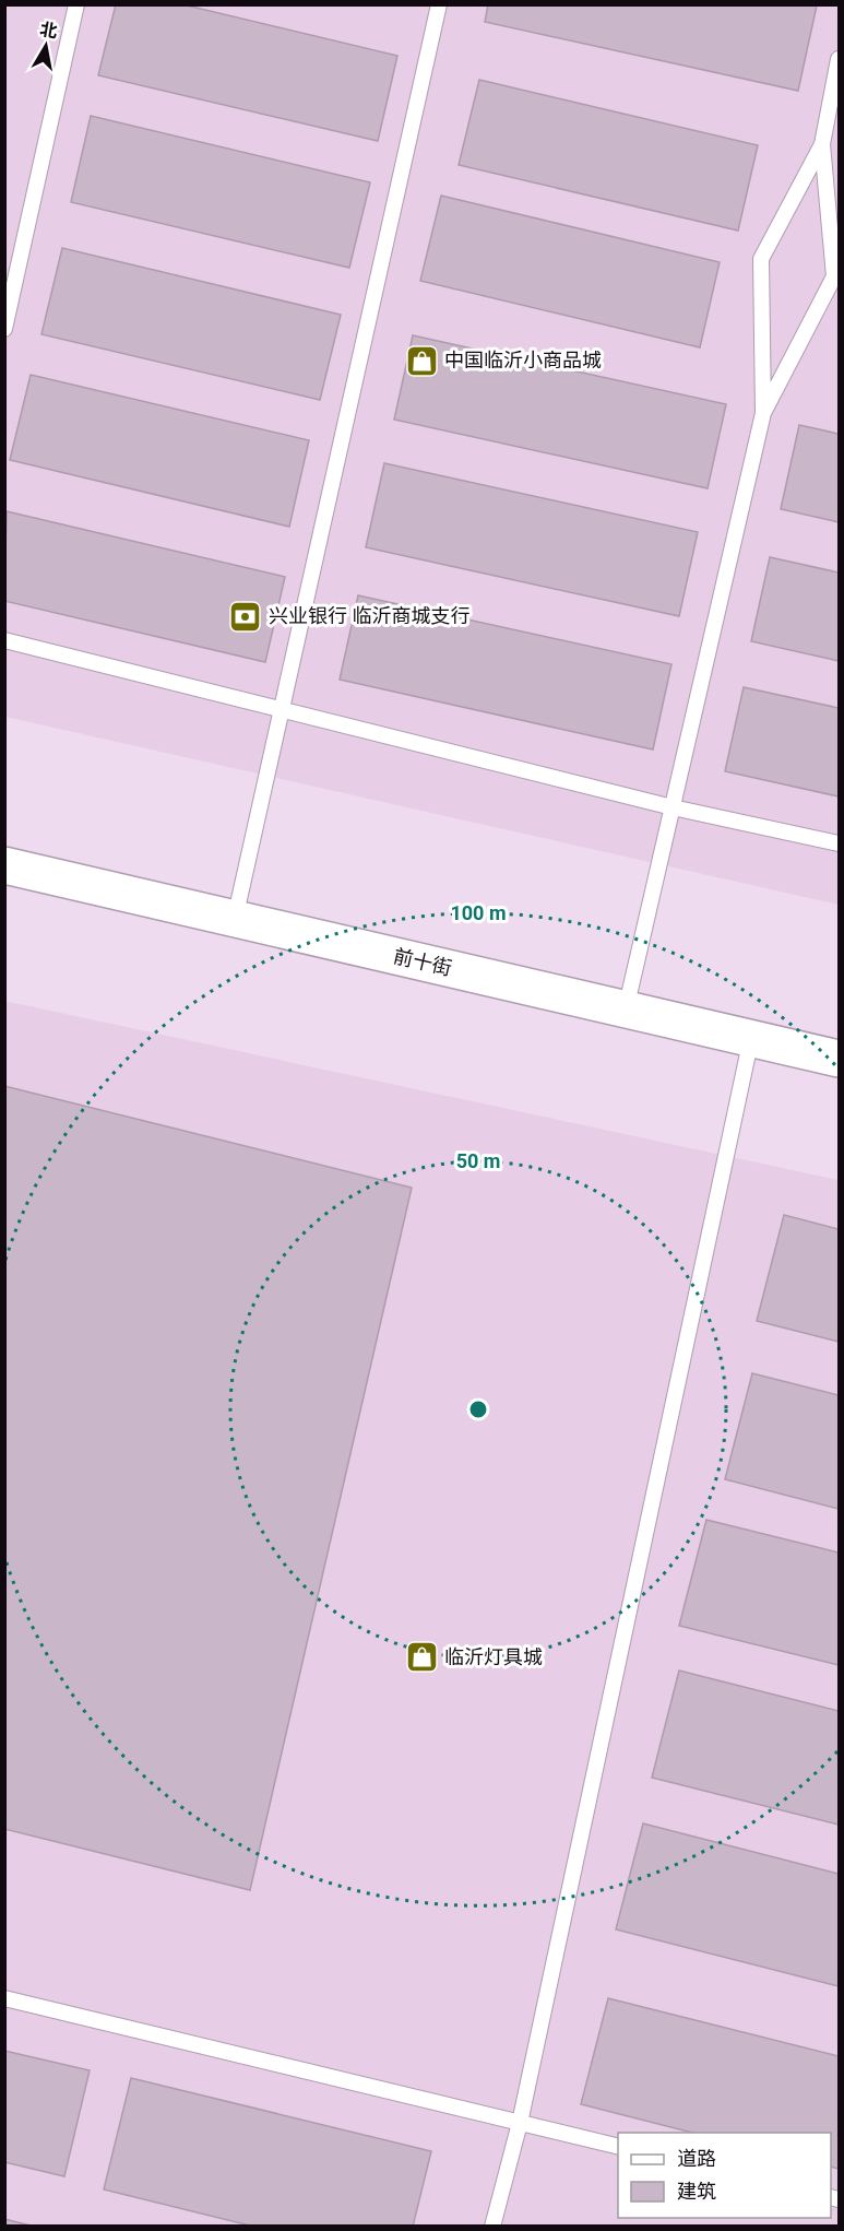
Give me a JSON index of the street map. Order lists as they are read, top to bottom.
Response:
{
  "streets": {
    "main road": ["前十街"]
  },
  "places": {
    "shop": ["中国临沂小商品城", "临沂灯具城"],
    "bank": ["兴业银行 临沂商城支行"]
  },
  "legend": ["道路", "建筑"],
  "north": "top",
  "rings": ["100 m", "50 m"]
}
